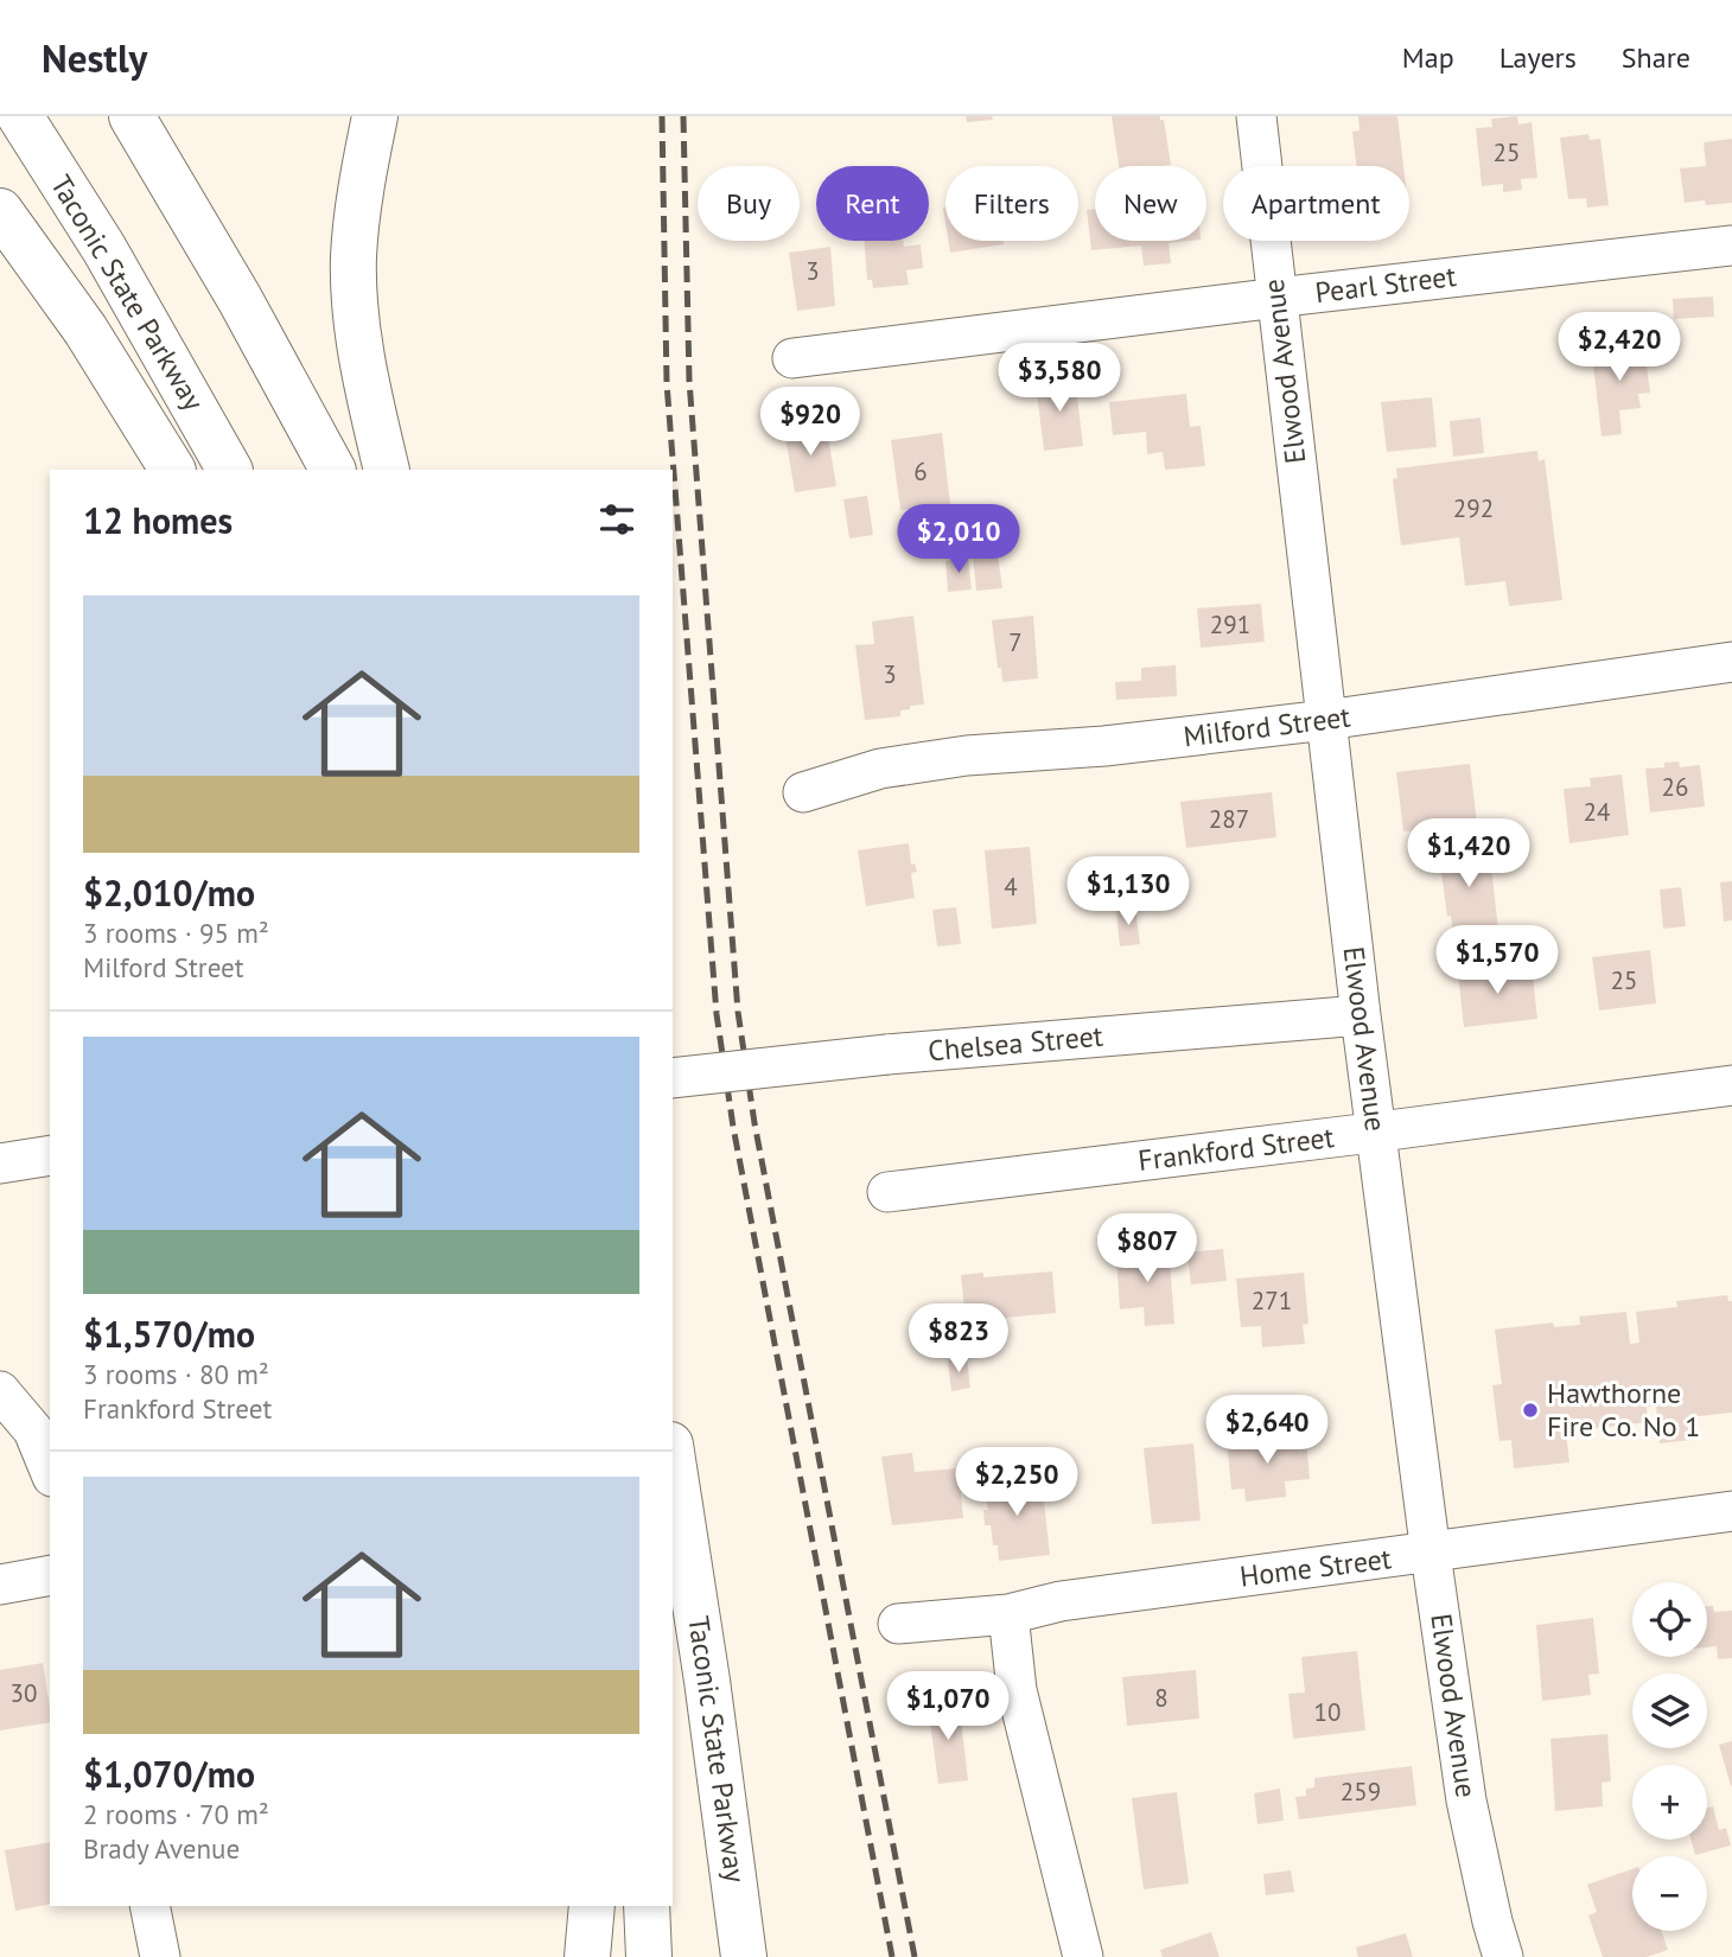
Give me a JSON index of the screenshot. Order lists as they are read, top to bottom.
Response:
{
  "streets": {
    "highway": ["Taconic State Parkway"],
    "street": [
      "Pearl Street",
      "Elwood Avenue",
      "Milford Street",
      "Chelsea Street",
      "Frankford Street",
      "Home Street"
    ]
  },
  "crossings": [
    ["Pearl Street", "Elwood Avenue"],
    ["Elwood Avenue", "Milford Street"],
    ["Elwood Avenue", "Chelsea Street"],
    ["Elwood Avenue", "Frankford Street"],
    ["Elwood Avenue", "Home Street"]
  ],
  "places": ["Hawthorne Fire Co. No 1"],
  "house_numbers": [
    "25",
    "3",
    "6",
    "292",
    "291",
    "7",
    "3",
    "26",
    "24",
    "287",
    "4",
    "25",
    "271",
    "30",
    "8",
    "10",
    "259"
  ],
  "page": {
    "header": "Nestly",
    "nav": ["Map", "Layers", "Share"],
    "chip": [
      "Buy",
      "Rent",
      "Filters",
      "New",
      "Apartment"
    ],
    "price": [
      "$2,420",
      "$3,580",
      "$920",
      "$2,010",
      "$1,420",
      "$1,130",
      "$1,570",
      "$807",
      "$823",
      "$2,640",
      "$2,250",
      "$1,070"
    ],
    "heading": "12 homes",
    "list": [
      {
        "name": "$2,010/mo",
        "note": "3 rooms · 95 m² · Milford Street"
      },
      {
        "name": "$1,570/mo",
        "note": "3 rooms · 80 m² · Frankford Street"
      },
      {
        "name": "$1,070/mo",
        "note": "2 rooms · 70 m² · Brady Avenue"
      }
    ],
    "map_buttons": ["+", "−"]
  }
}
